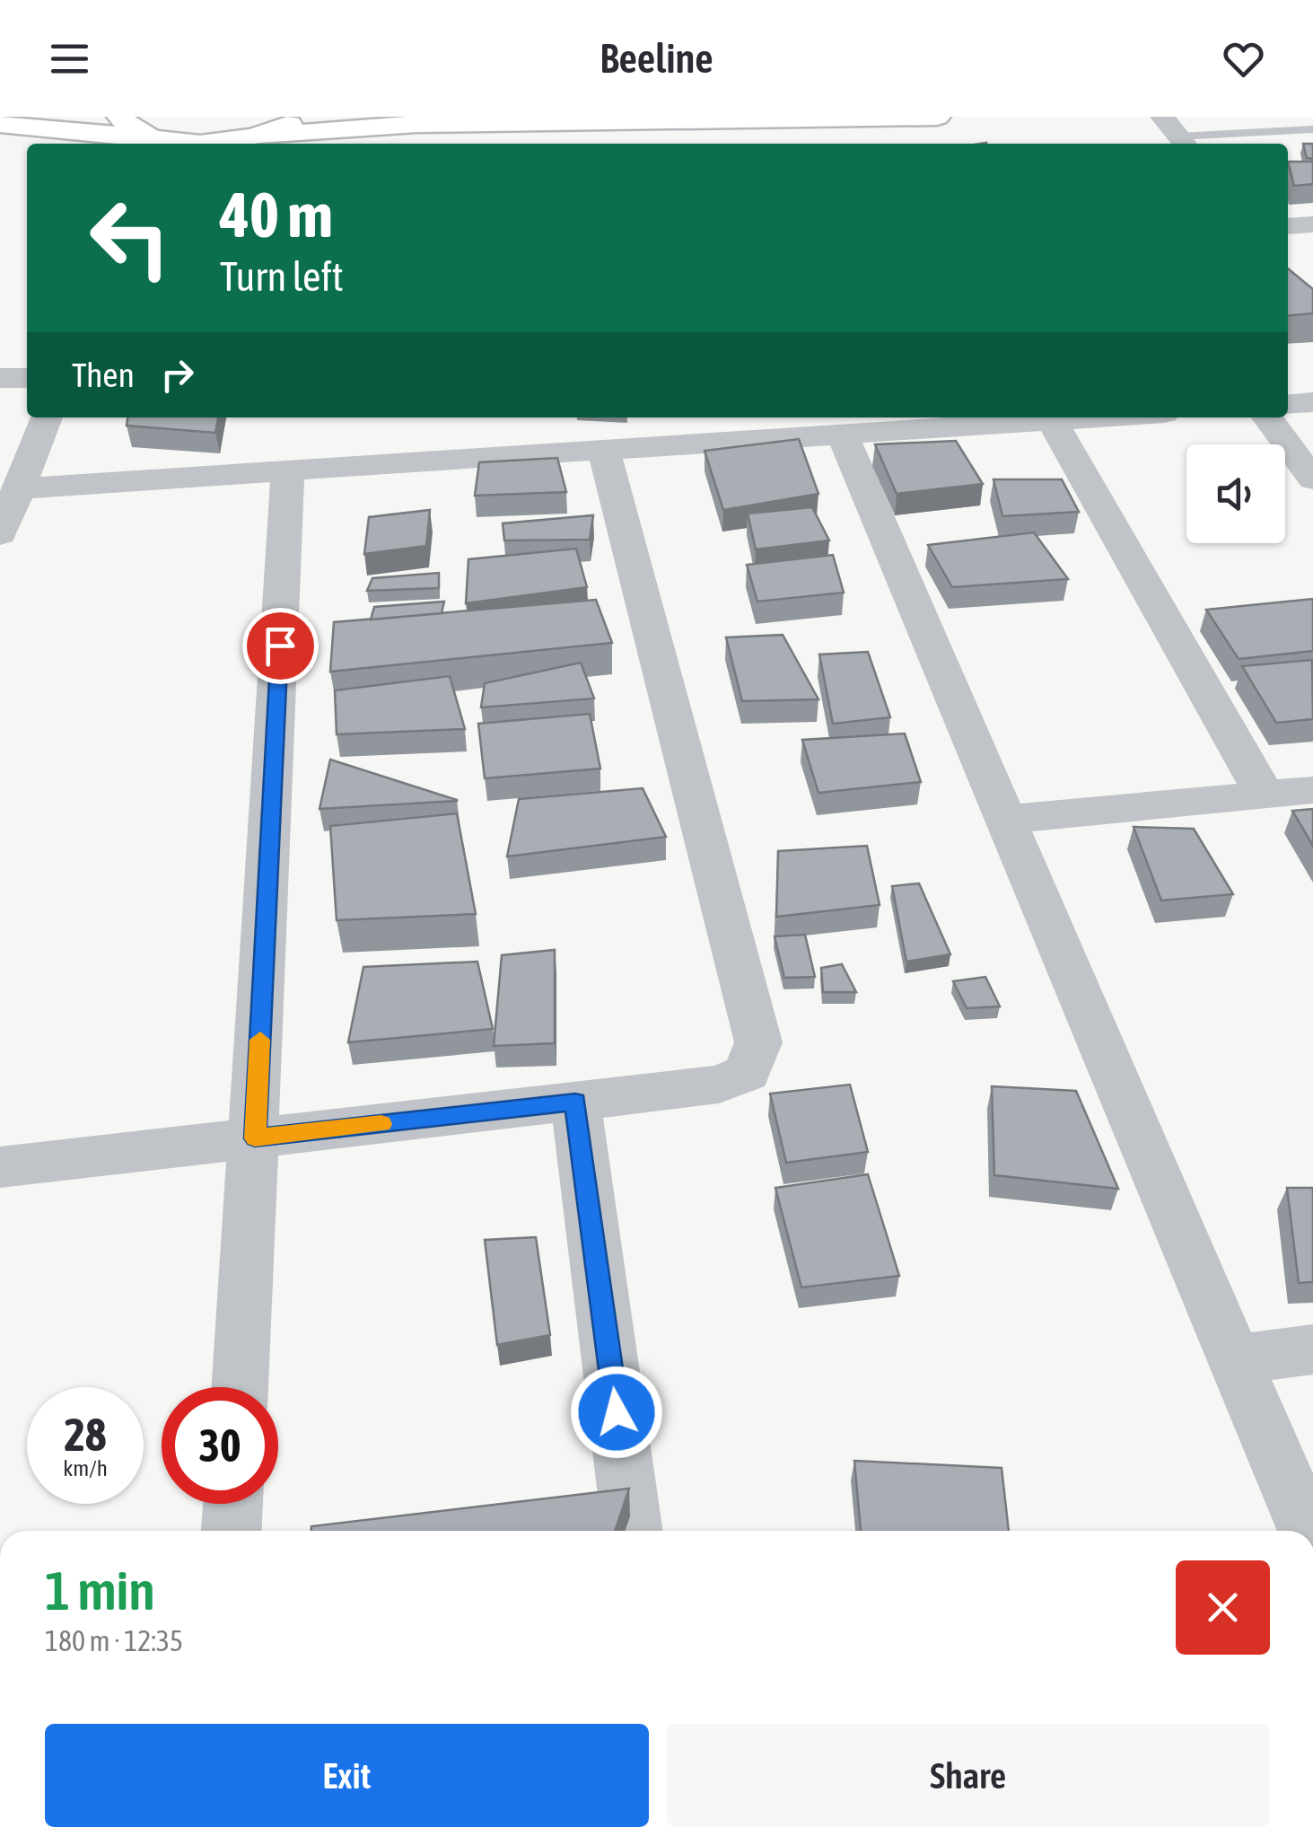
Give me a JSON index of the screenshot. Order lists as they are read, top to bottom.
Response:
{
  "page": {
    "header": "Beeline",
    "turn": ["40 m", "Turn left"],
    "then": "Then",
    "speed": "28 km/h",
    "limit": "30",
    "heading": ["1 min", "180 m · 12:35"],
    "buttons": ["Exit", "Share"]
  }
}
